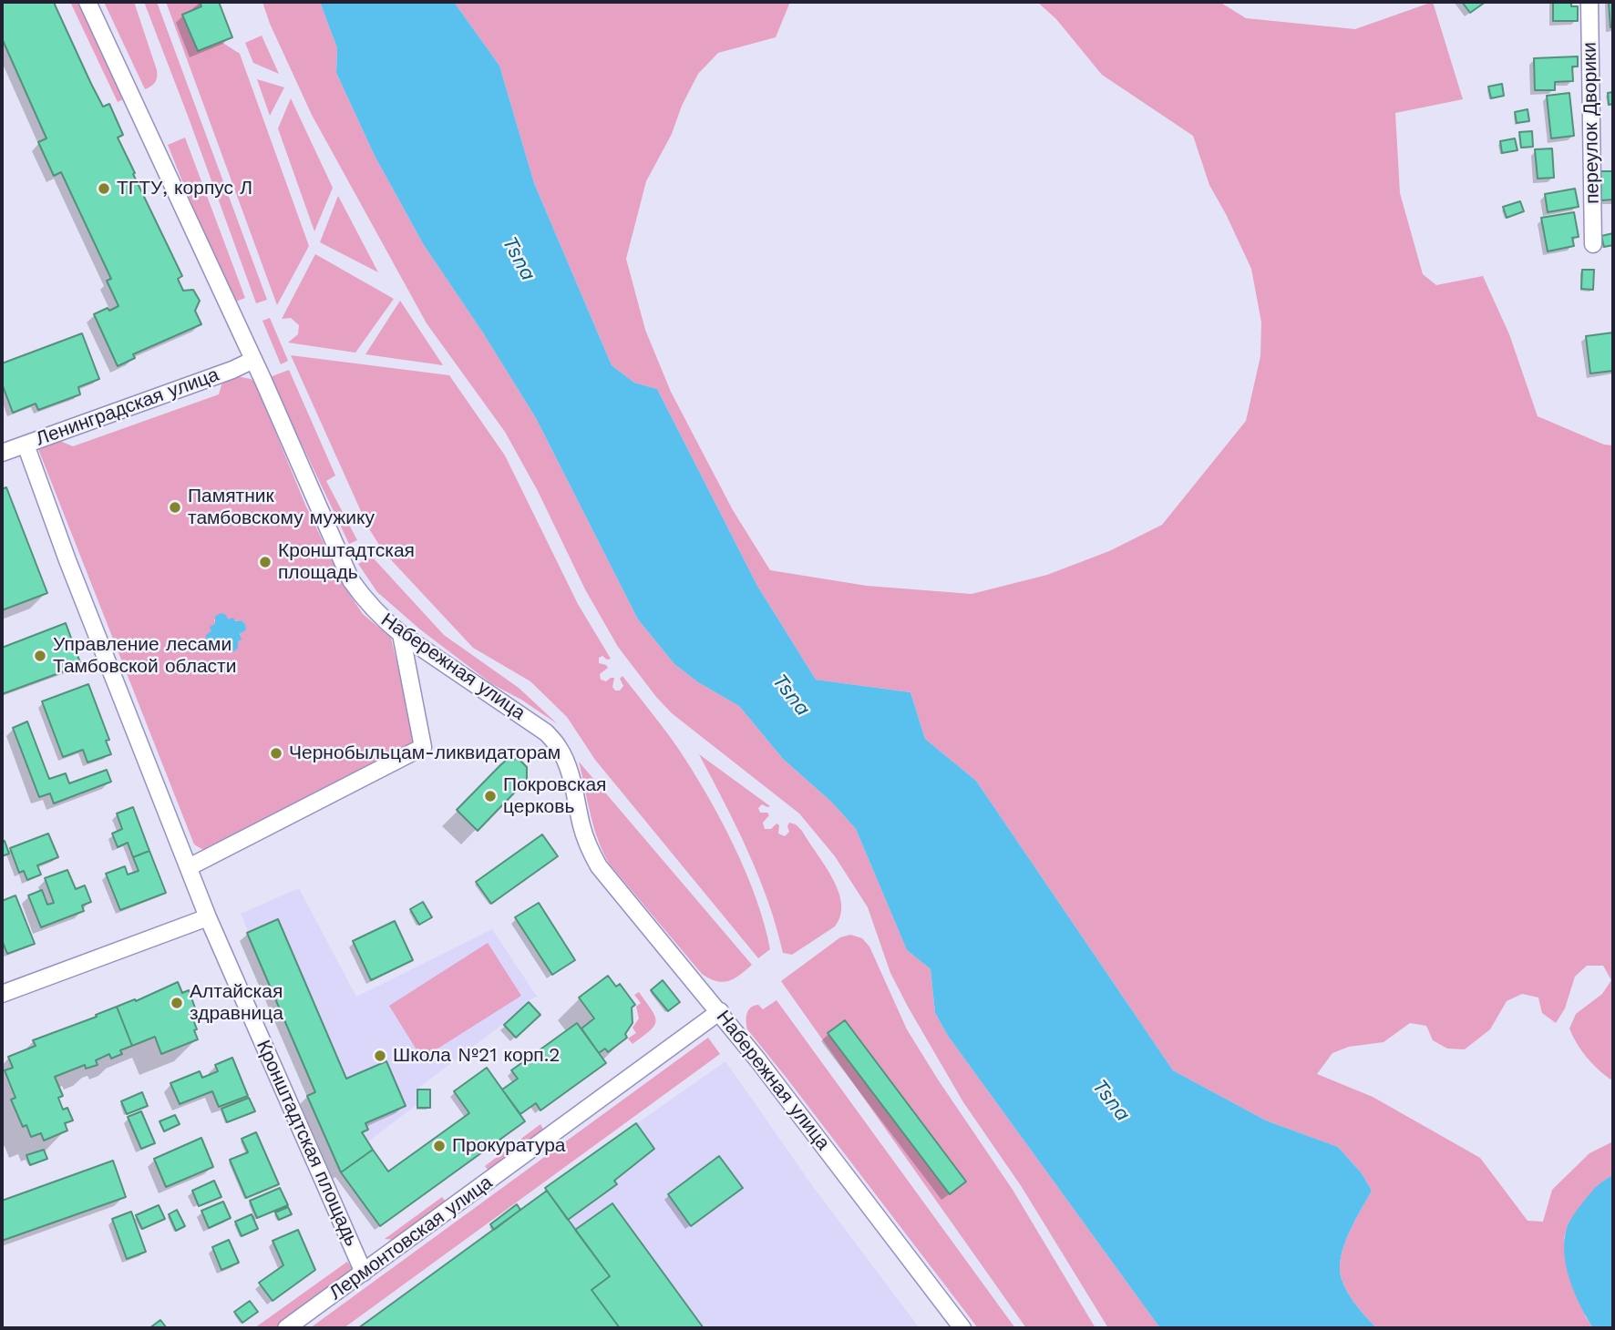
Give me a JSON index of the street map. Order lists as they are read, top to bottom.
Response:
{
  "streets": {
    "street": [
      "переулок Дворики",
      "Ленинградская улица",
      "Набережная улица",
      "Кронштадтская площадь",
      "Лермонтовская улица"
    ]
  },
  "crossings": [
    ["Ленинградская улица", "Набережная улица"],
    ["Ленинградская улица", "Кронштадтская площадь"],
    ["Набережная улица", "Лермонтовская улица"],
    ["Кронштадтская площадь", "Лермонтовская улица"]
  ],
  "water": ["Tsna"],
  "places": [
    "ТГТУ, корпус Л",
    "Памятник тамбовскому мужику",
    "Кронштадтская площадь",
    "Управление лесами Тамбовской области",
    "Чернобыльцам-ликвидаторам",
    "Покровская церковь",
    "Алтайская здравница",
    "Школа №21 корп.2",
    "Прокуратура"
  ]
}
